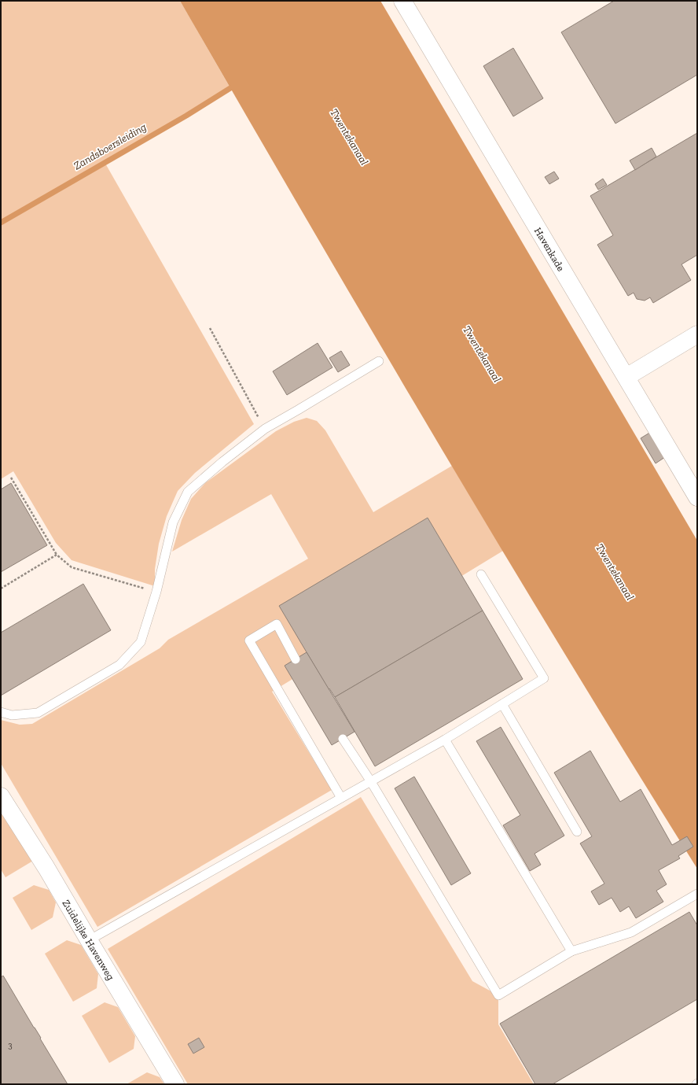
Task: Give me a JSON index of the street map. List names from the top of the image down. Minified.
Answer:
{"streets":{"street":["Havenkade","Zuidelijke Havenweg"]},"water":["Twentekanaal","Zandsboersleiding"],"house_numbers":["3"]}
